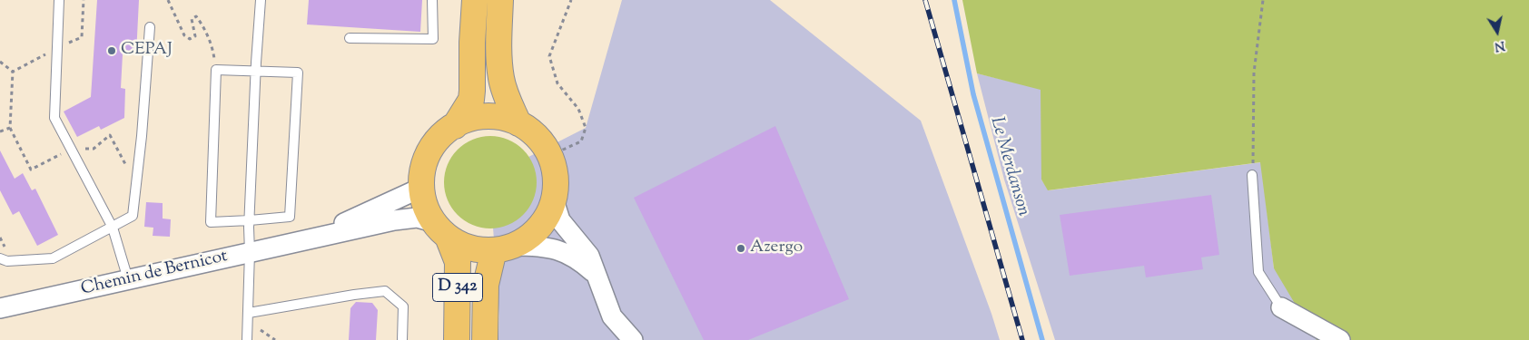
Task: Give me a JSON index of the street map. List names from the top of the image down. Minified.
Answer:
{"streets":{"main road":["D 342"],"street":["Chemin de Bernicot"]},"crossings":[["Chemin de Bernicot","D 342"]],"water":["Le Merdanson"],"places":["CEPAJ","Azergo"],"north":"bottom"}
